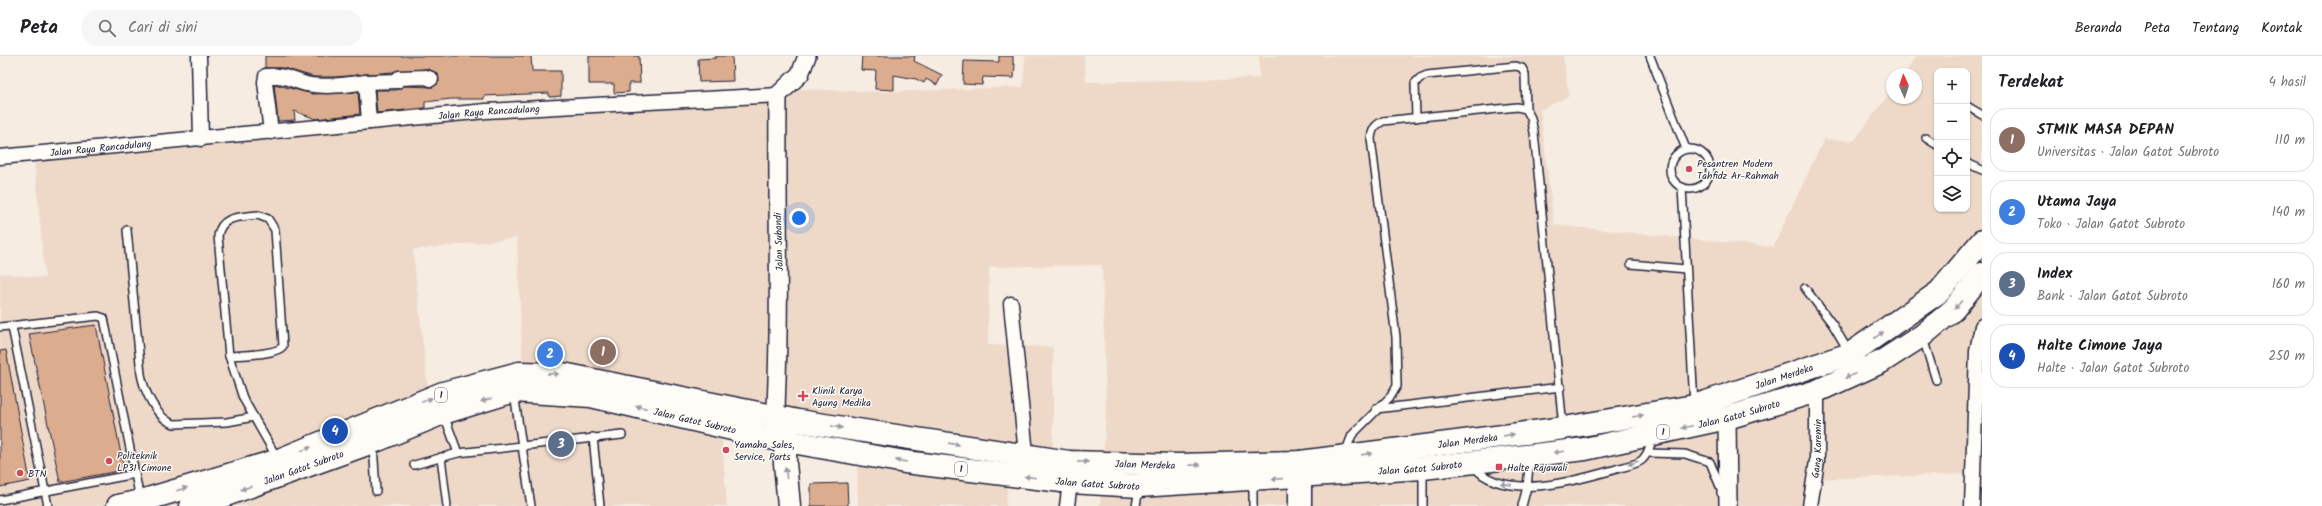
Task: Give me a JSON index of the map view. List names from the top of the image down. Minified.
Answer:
{"streets":{"main road":["Jalan Merdeka","1","Jalan Gatot Subroto"],"street":["Jalan Raya Rancadulang","Jalan Subandi","Gang Karemin"]},"crossings":[["Jalan Raya Rancadulang","Jalan Subandi"],["Jalan Subandi","Jalan Gatot Subroto"],["Jalan Merdeka","Jalan Gatot Subroto"],["Jalan Gatot Subroto","Gang Karemin"]],"one_way":["Jalan Merdeka"],"places":{"other":["Pesantren Modern Tahfidz Ar-Rahmah","Yamaha Sales, Service, Parts","Politeknik LP3I Cimone","BTN"],"health":["Klinik Karya Agung Medika"],"transit":["Halte Rajawali"]},"north":"top","page":{"header":"Peta","search":"Cari di sini","nav":["Beranda","Peta","Tentang","Kontak"],"heading":["Terdekat","4 hasil"],"map_buttons":["+","−"],"list":[{"mark":"1","name":"STMIK MASA DEPAN","note":"Universitas · Jalan Gatot Subroto","value":"110 m"},{"mark":"2","name":"Utama Jaya","note":"Toko · Jalan Gatot Subroto","value":"140 m"},{"mark":"3","name":"Index","note":"Bank · Jalan Gatot Subroto","value":"160 m"},{"mark":"4","name":"Halte Cimone Jaya","note":"Halte · Jalan Gatot Subroto","value":"250 m"}],"pins":["1","2","4","3"]}}
